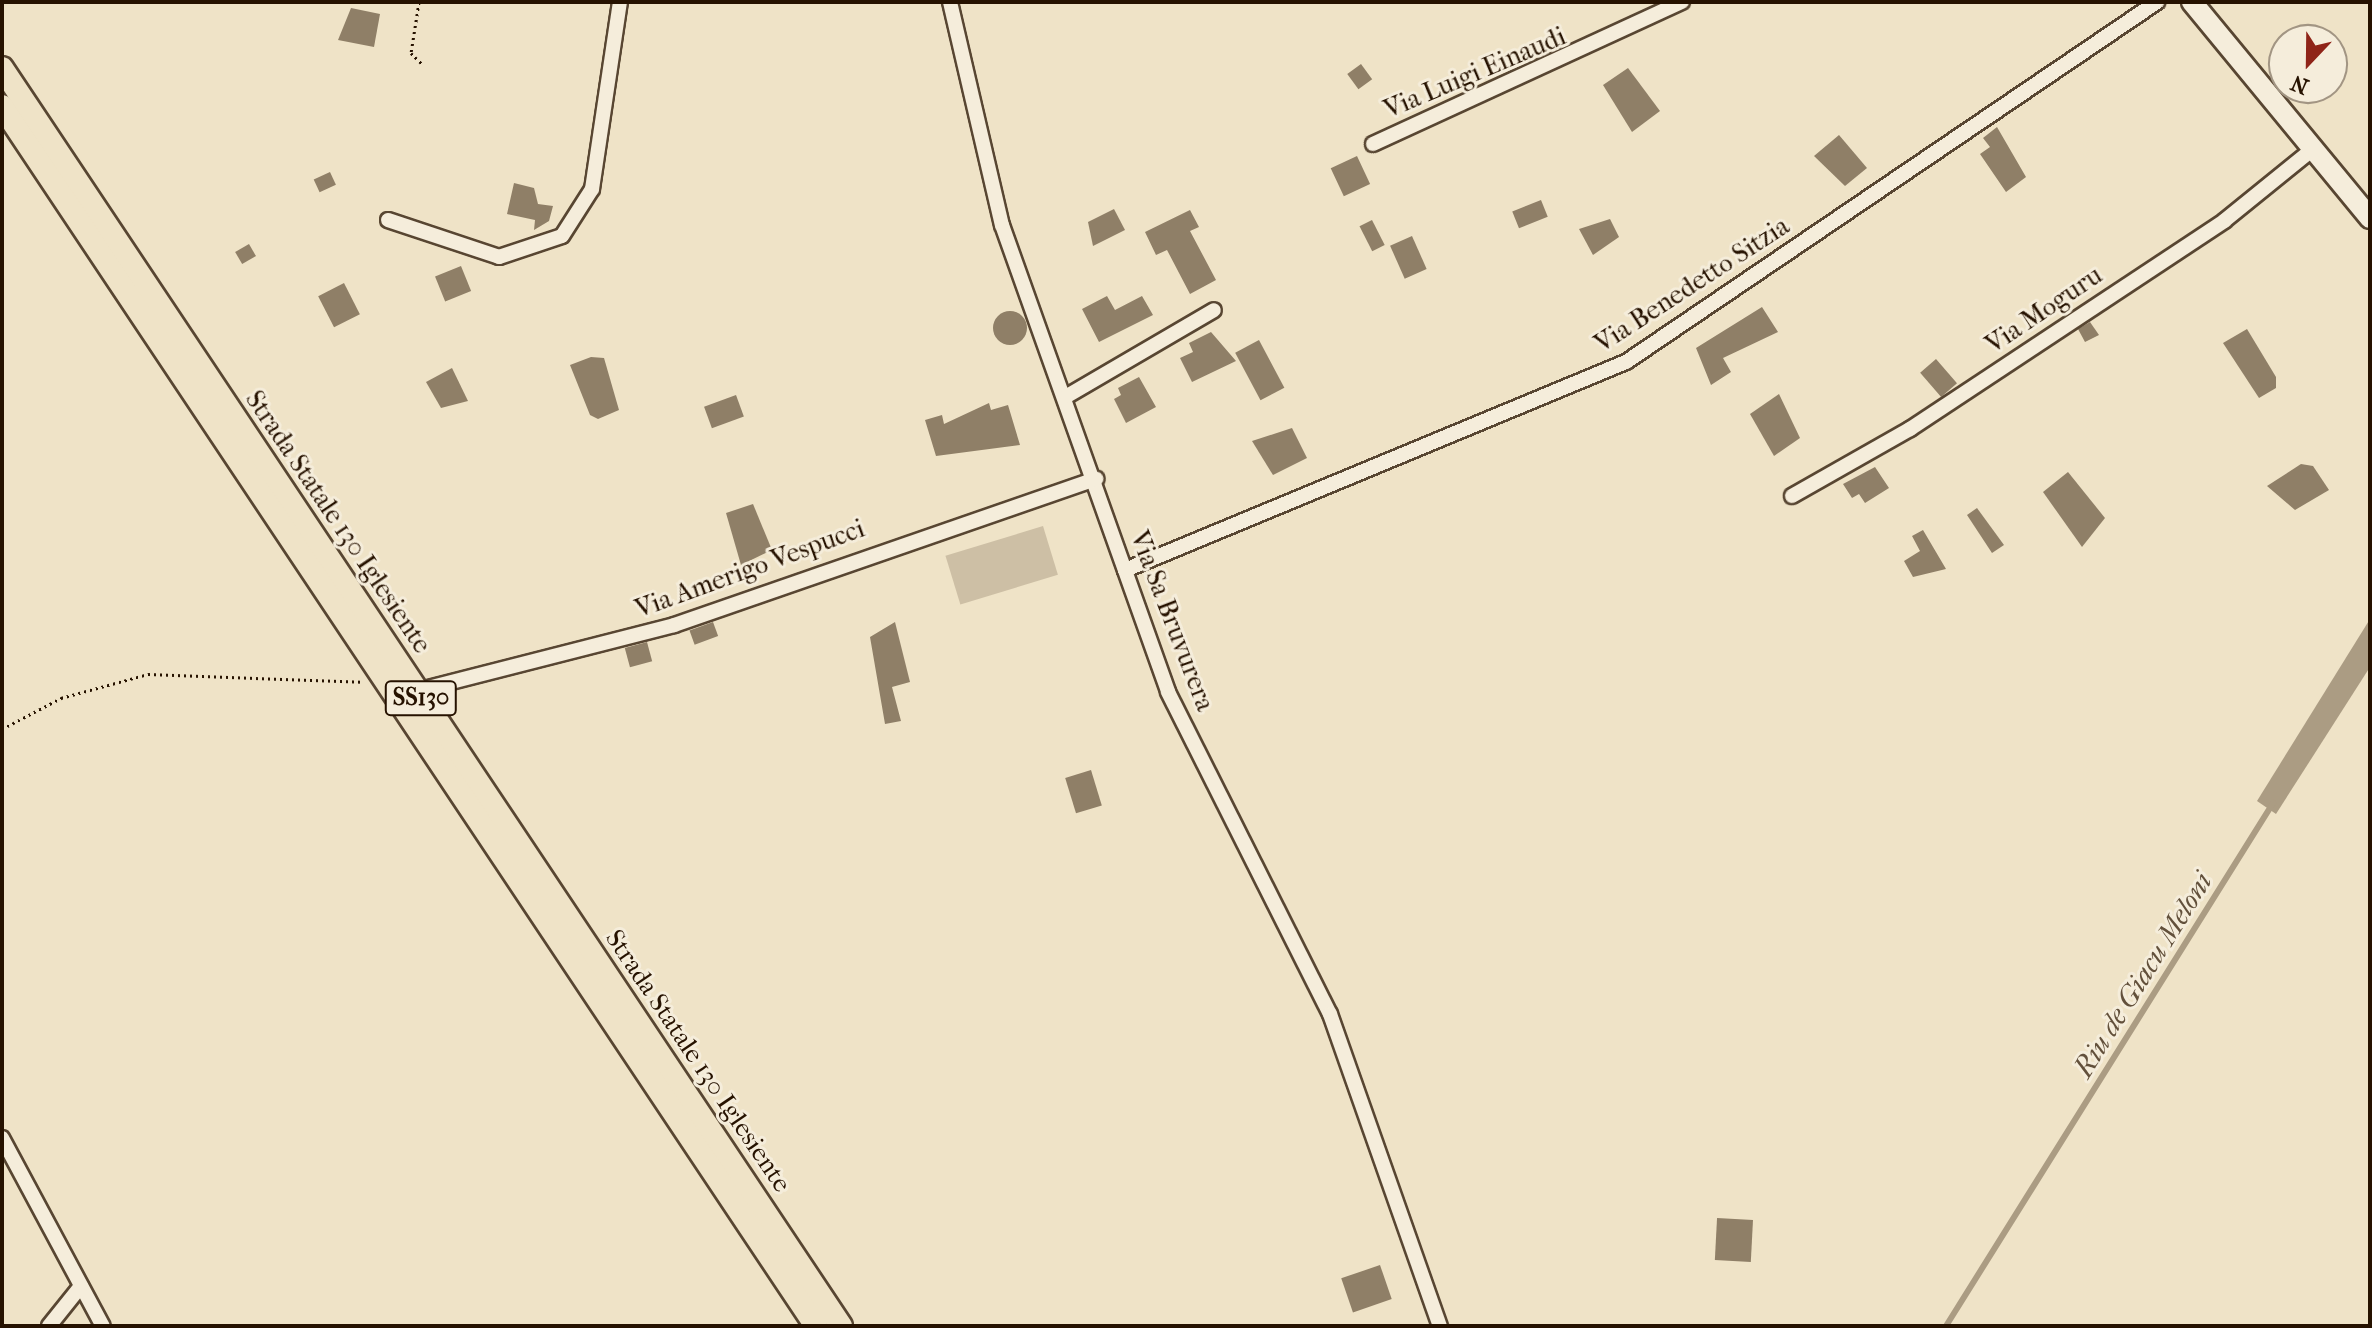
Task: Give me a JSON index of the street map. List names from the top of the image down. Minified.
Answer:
{"streets":{"main road":["Strada Statale 130 Iglesiente","SS130"],"street":["Via Luigi Einaudi","Via Benedetto Sitzia","Via Moguru","Via Amerigo Vespucci","Via Sa Bruvurera"]},"crossings":[["Via Benedetto Sitzia","Via Sa Bruvurera"],["Strada Statale 130 Iglesiente","Via Amerigo Vespucci"],["Via Amerigo Vespucci","Via Sa Bruvurera"]],"water":["Riu de Giacu Meloni"],"north":"bottom"}
